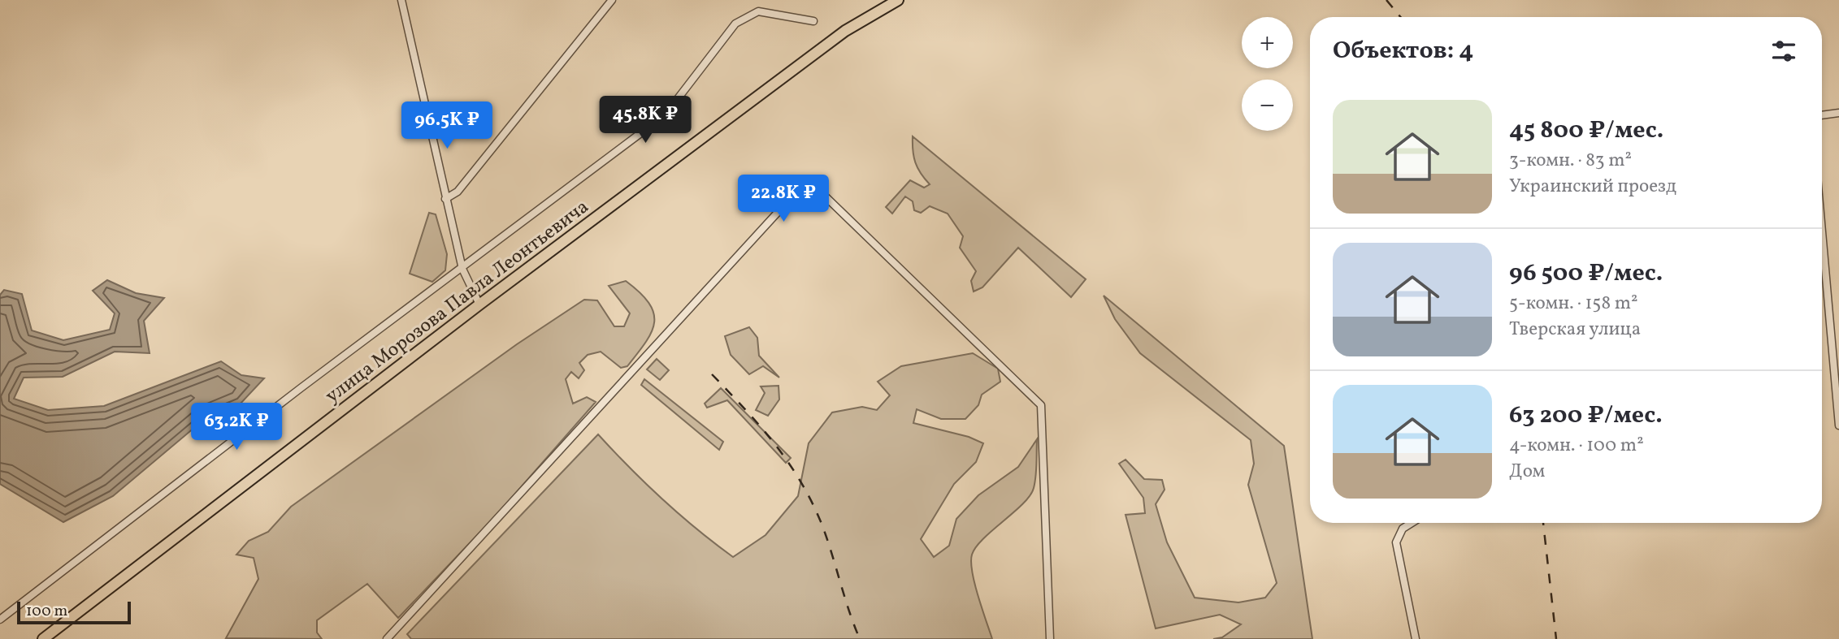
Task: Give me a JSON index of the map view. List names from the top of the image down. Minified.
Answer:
{"streets":{"main road":["улица Морозова Павла Леонтьевича"]},"scale_bar":"100 m","page":{"map_buttons":["+","−"],"heading":"Объектов: 4","list":[{"name":"45 800 ₽/мес.","note":"3-комн. · 83 m² · Украинский проезд"},{"name":"96 500 ₽/мес.","note":"5-комн. · 158 m² · Тверская улица"},{"name":"63 200 ₽/мес.","note":"4-комн. · 100 m² · Дом"}],"price":["45.8K ₽","96.5K ₽","22.8K ₽","63.2K ₽"],"scale":"100 m"}}
